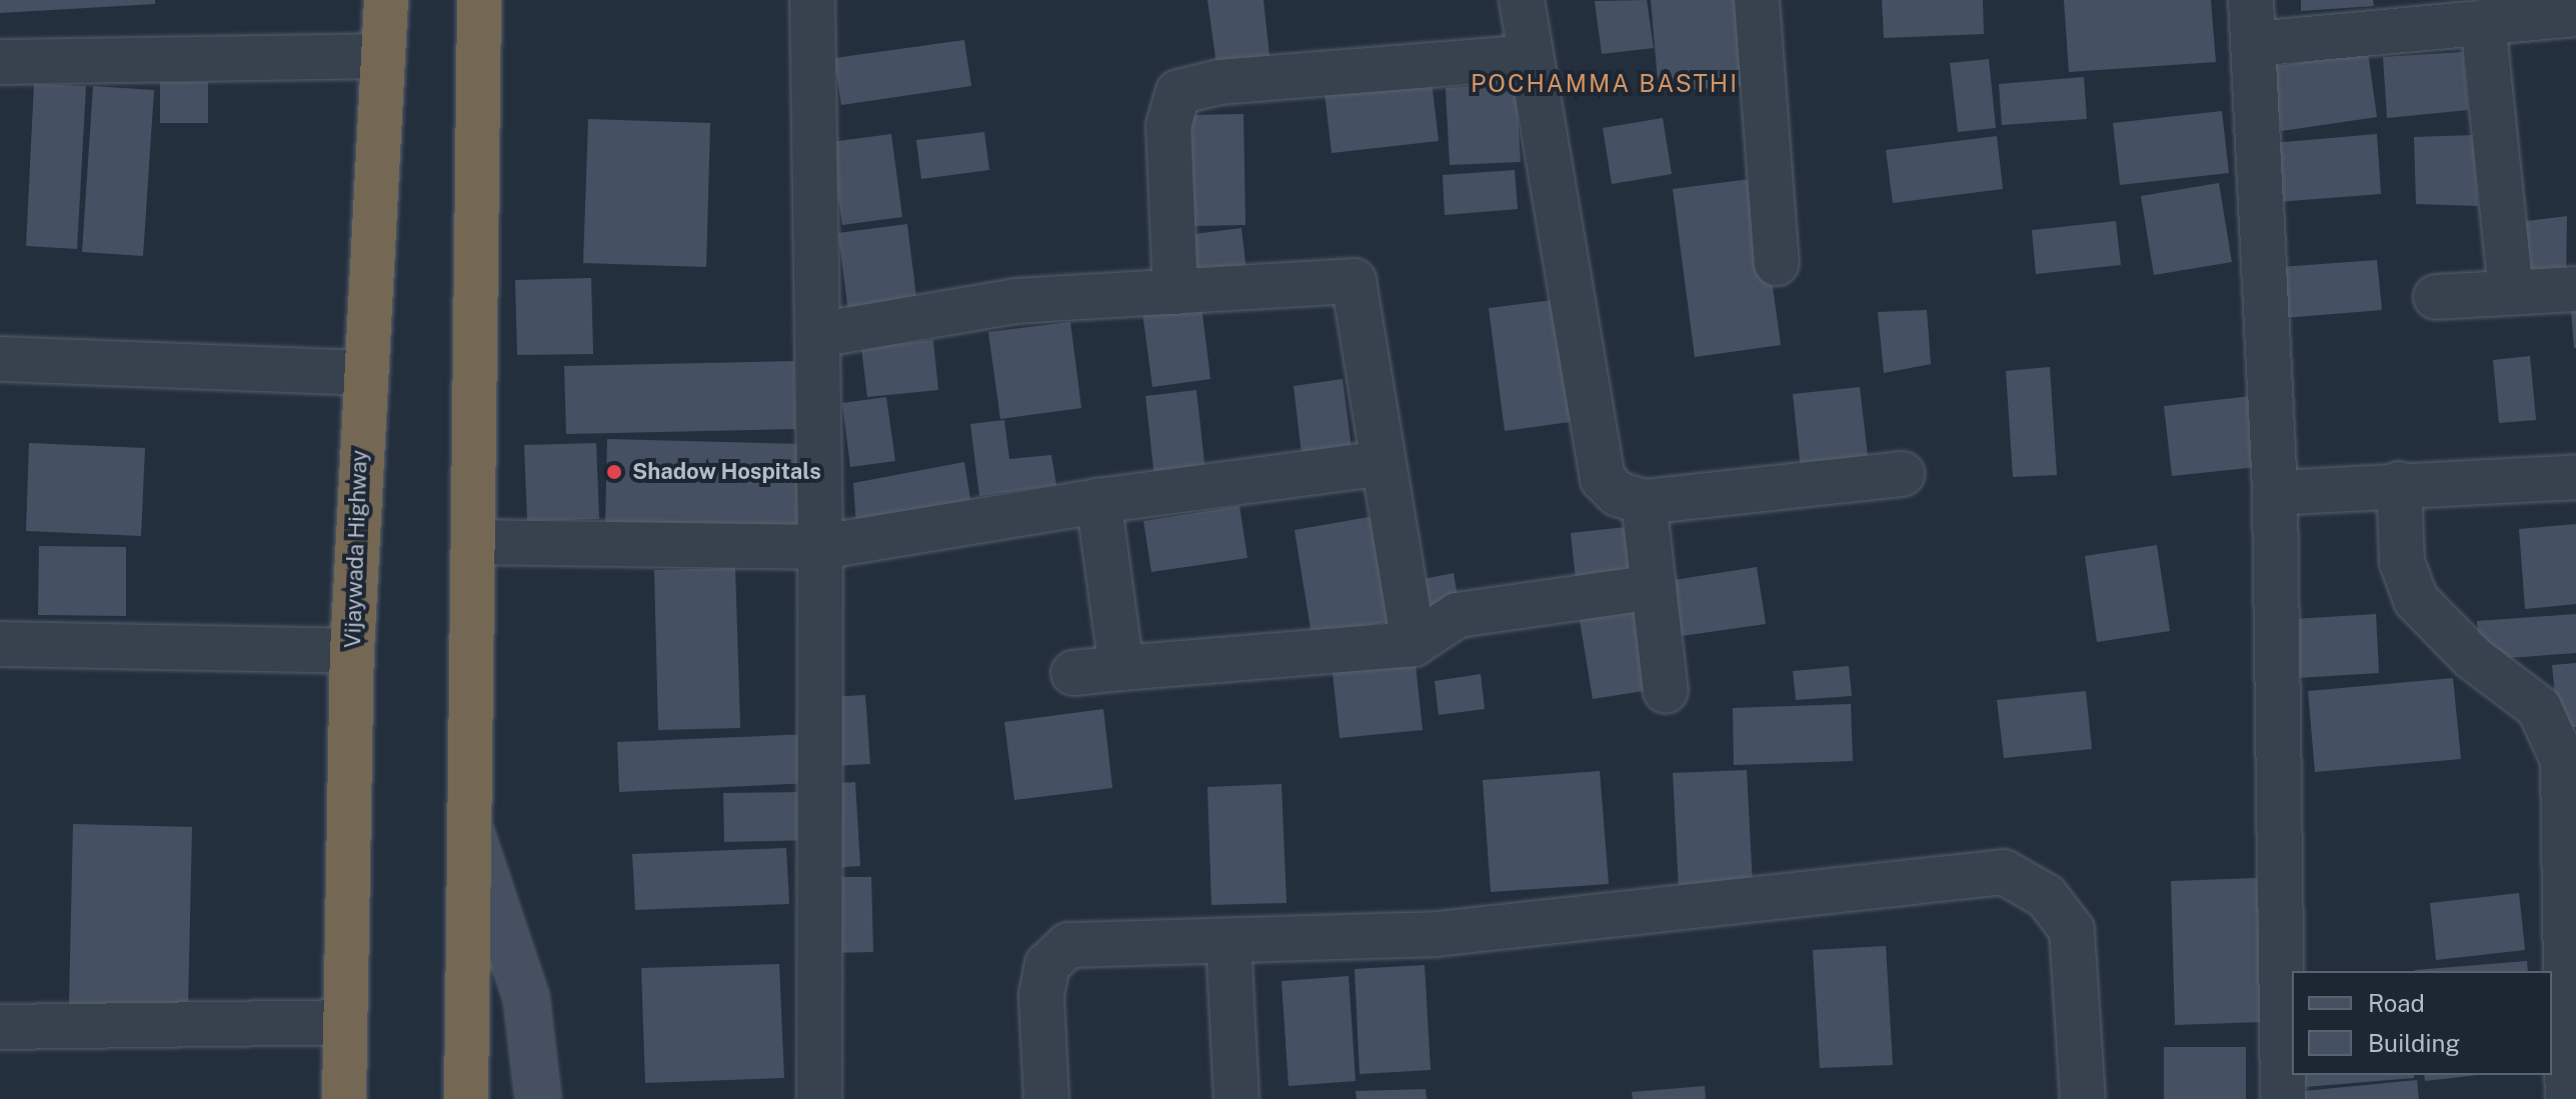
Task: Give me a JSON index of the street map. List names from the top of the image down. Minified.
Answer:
{"streets":{"highway":["Vijaywada Highway"]},"districts":["POCHAMMA BASTHI"],"places":["Shadow Hospitals"],"legend":["Road","Building"]}
